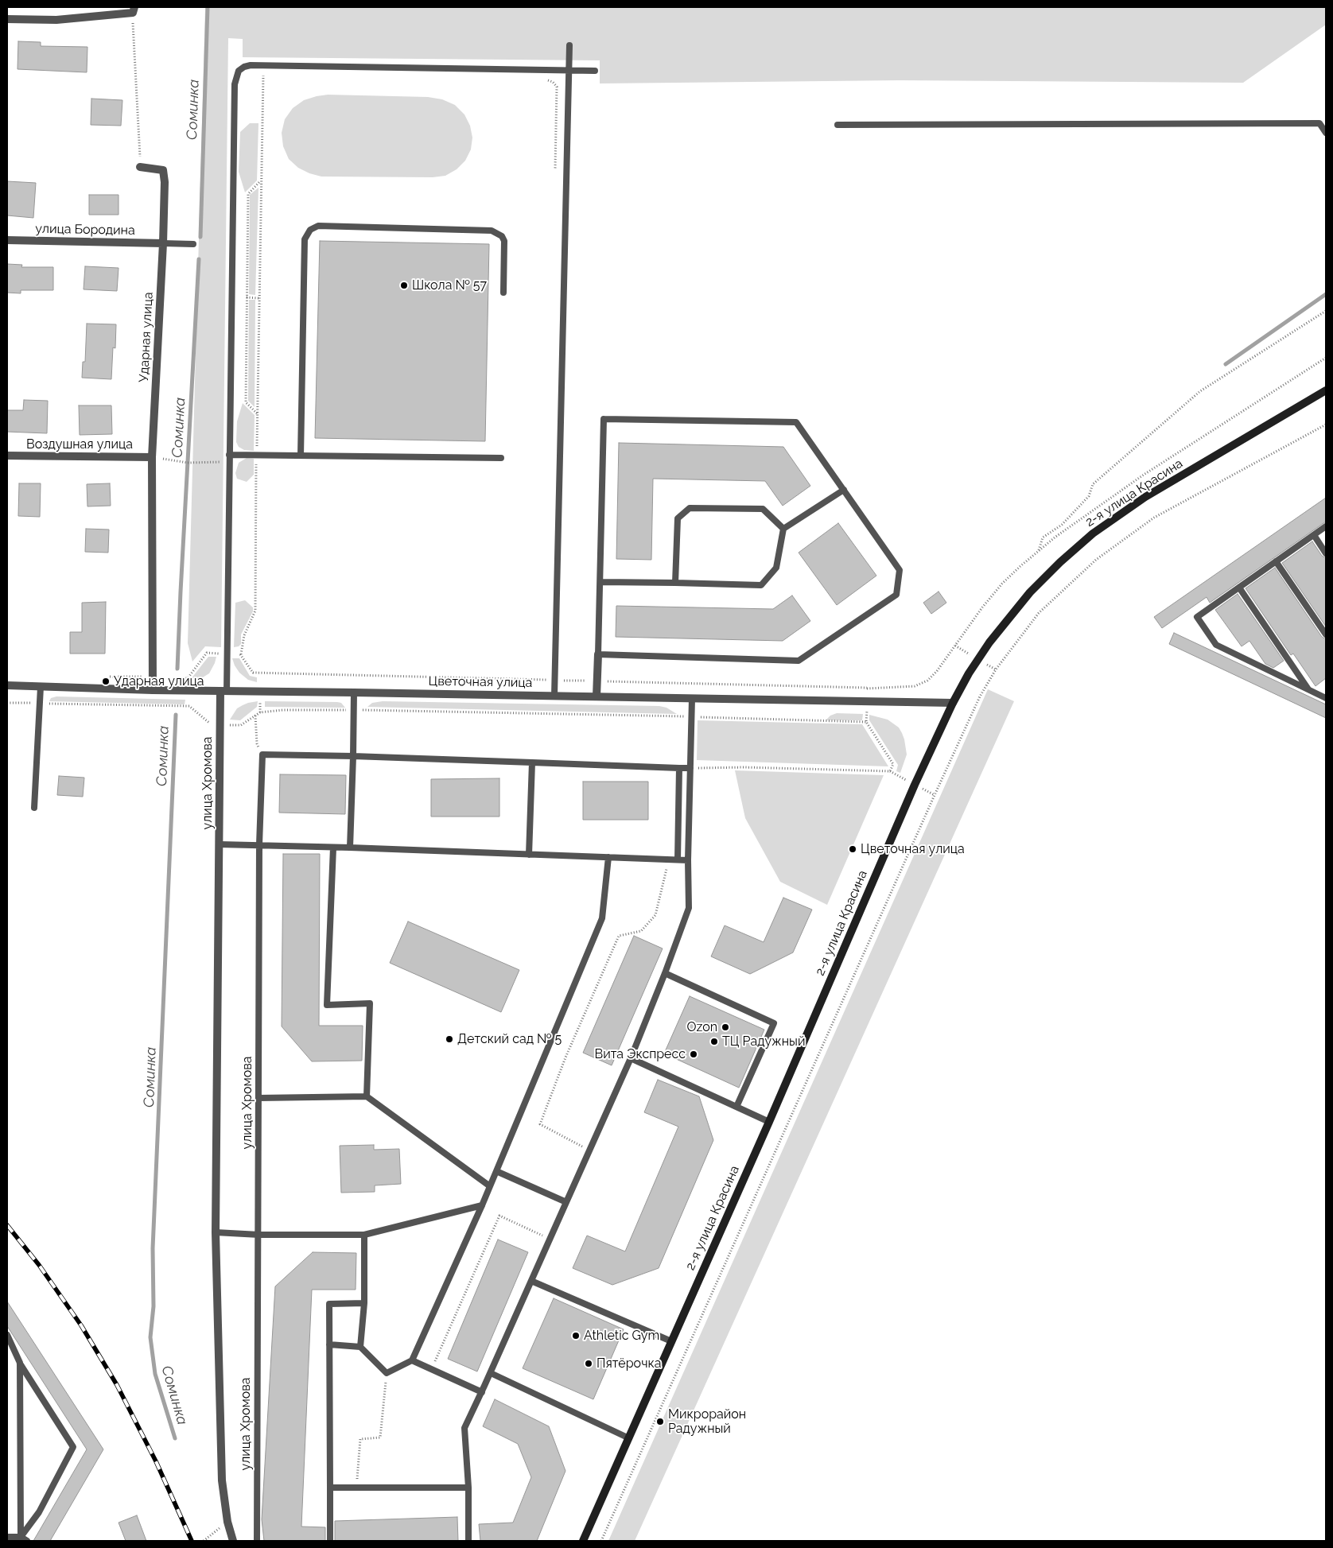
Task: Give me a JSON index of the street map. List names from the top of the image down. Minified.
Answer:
{"streets":{"main road":["2-я улица Красина"],"street":["улица Бородина","Ударная улица","Воздушная улица","Цветочная улица","улица Хромова"]},"crossings":[["улица Бородина","Ударная улица"],["Ударная улица","Воздушная улица"],["Ударная улица","Цветочная улица"],["2-я улица Красина","Цветочная улица"],["Цветочная улица","улица Хромова"]],"water":["Соминка"],"places":["Школа № 57","Ударная улица","Цветочная улица","Ozon","Детский сад № 5","ТЦ Радужный","Вита Экспресс","Athletic Gym","Пятёрочка","Микрорайон Радужный"]}
